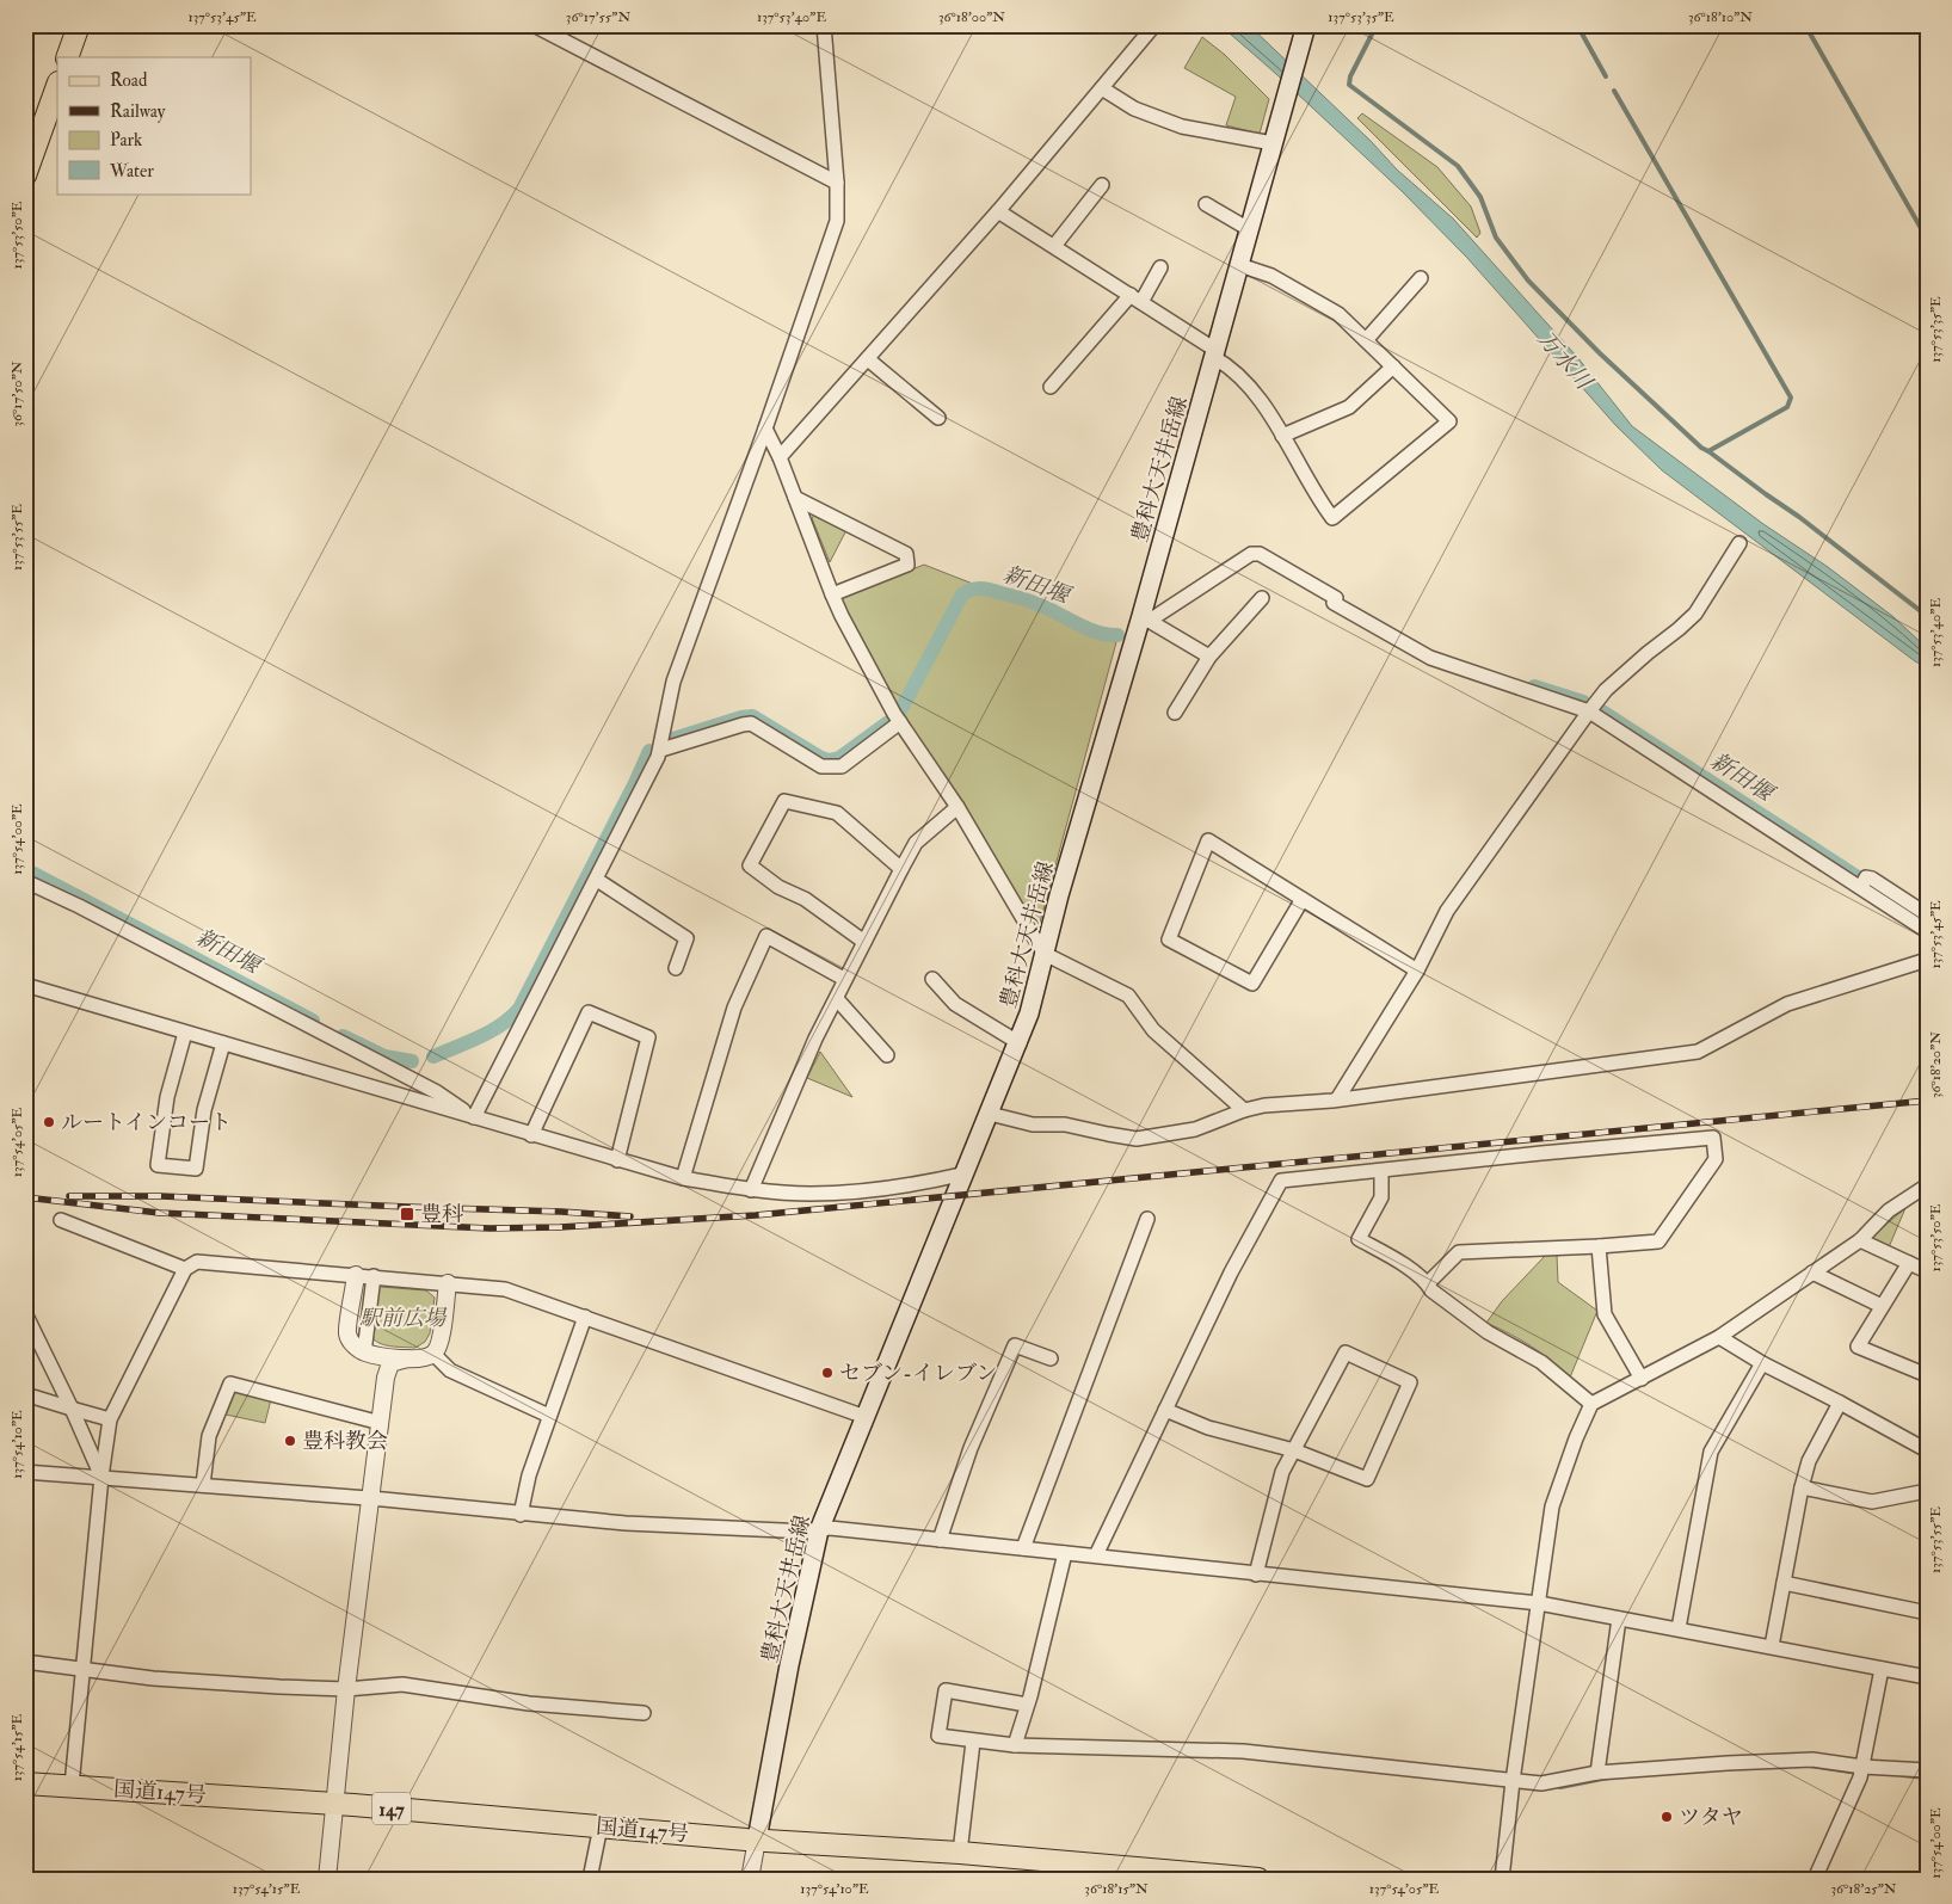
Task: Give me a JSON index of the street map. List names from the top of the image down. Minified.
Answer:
{"streets":{"main road":["豊科大天井岳線","国道147号","147"]},"crossings":[["豊科大天井岳線","国道147号"]],"water":["万水川","新田堰"],"parks":["駅前広場"],"places":{"other":["ルートインコート","セブン-イレブン","豊科教会","ツタヤ"],"transit":["豊科"]},"legend":["Road","Railway","Park","Water"],"coordinates":["137°53'45\"E","36°17'55\"N","137°53'40\"E","36°18'00\"N","137°53'35\"E","36°18'10\"N","137°53'50\"E","36°17'50\"N","137°53'55\"E","137°54'00\"E","36°18'20\"N","137°54'05\"E","137°54'10\"E","137°54'15\"E","36°18'15\"N","36°18'25\"N"]}
